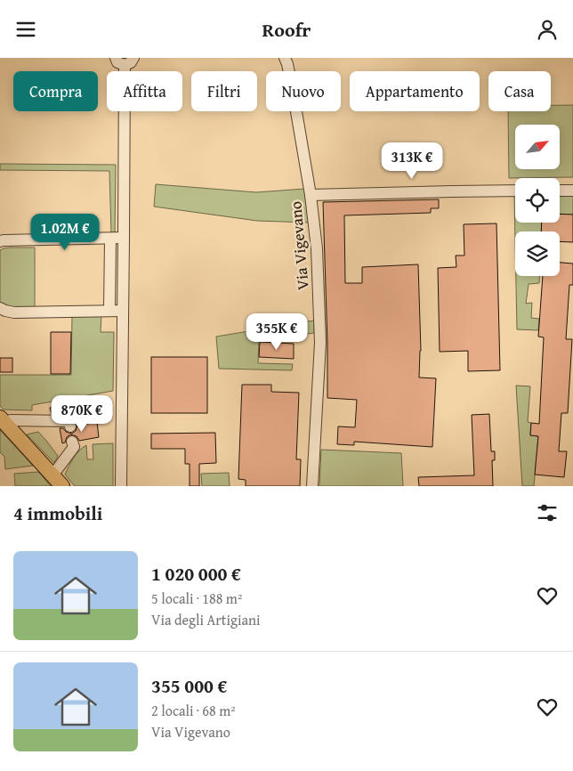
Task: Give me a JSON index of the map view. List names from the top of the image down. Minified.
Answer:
{"streets":{"street":["Via Vigevano"]},"north":"top right","page":{"header":"Roofr","chip":["Compra","Affitta","Filtri","Nuovo","Appartamento","Casa"],"price":["313K €","1.02M €","355K €","870K €"],"heading":"4 immobili","list":[{"name":"1 020 000 €","note":"5 locali · 188 m² · Via degli Artigiani"},{"name":"355 000 €","note":"2 locali · 68 m² · Via Vigevano"}]}}
